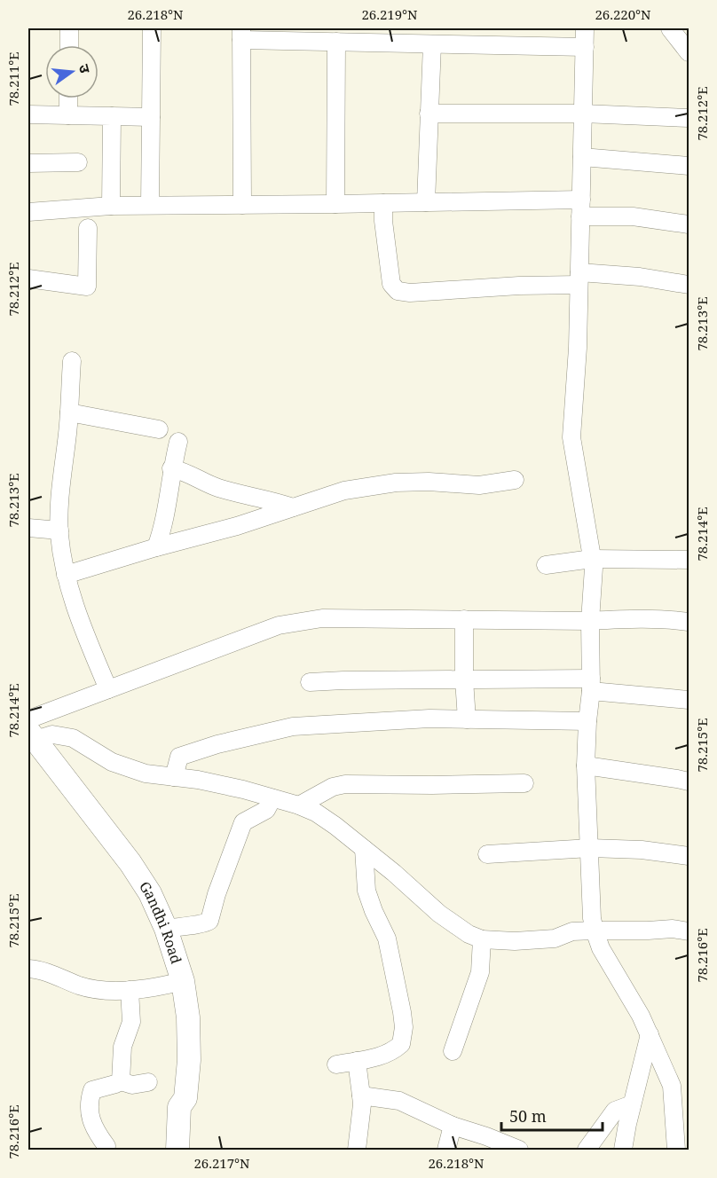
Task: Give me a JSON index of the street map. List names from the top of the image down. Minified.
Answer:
{"streets":{"main road":["Gandhi Road"]},"scale_bar":"50 m","north":"right","coordinates":["26.218°N","26.219°N","26.220°N","78.211°E","78.212°E","78.213°E","78.214°E","78.215°E","78.216°E","26.217°N"]}
